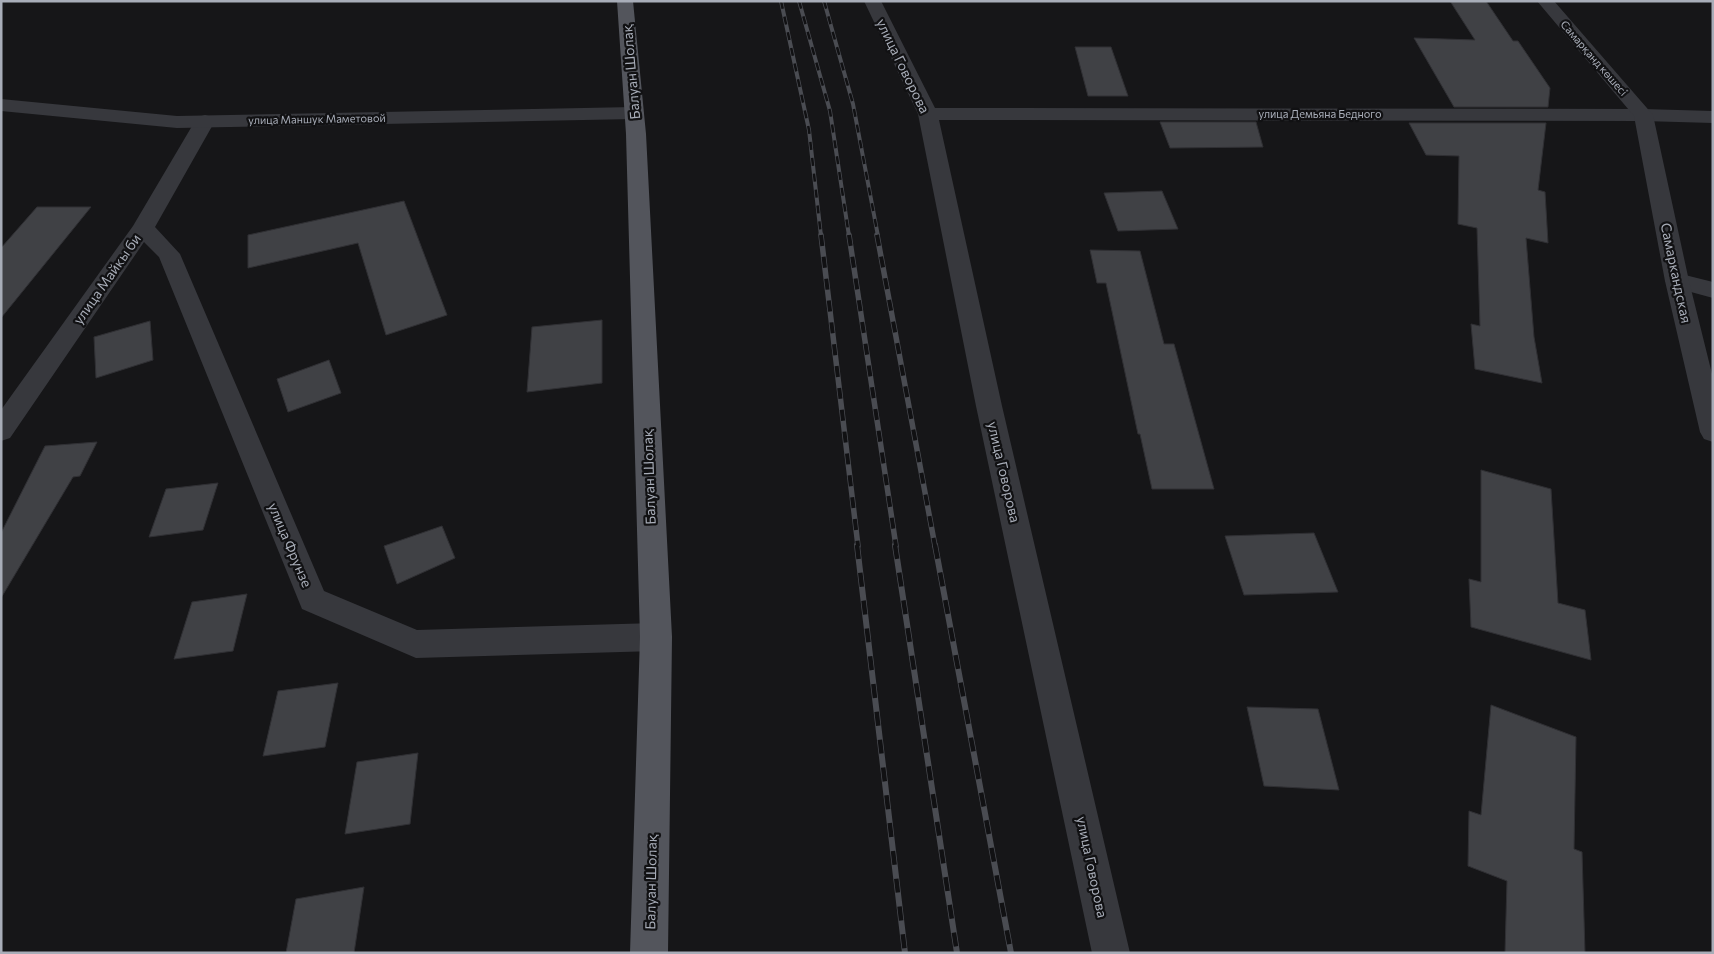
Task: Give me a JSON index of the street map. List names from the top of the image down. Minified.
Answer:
{"streets":{"main road":["Балуан Шолақ"],"street":["Самарқанд көшесі","улица Говорова","улица Демьяна Бедного","улица Маншук Маметовой","Самаркандская","улица Майкы би","улица Фрунзе"]},"crossings":[["Самарқанд көшесі","улица Демьяна Бедного"],["Самарқанд көшесі","Самаркандская"],["улица Говорова","улица Демьяна Бедного"],["Балуан Шолақ","улица Маншук Маметовой"],["Балуан Шолақ","улица Фрунзе"],["улица Демьяна Бедного","Самаркандская"],["улица Маншук Маметовой","улица Майкы би"],["улица Майкы би","улица Фрунзе"]]}
